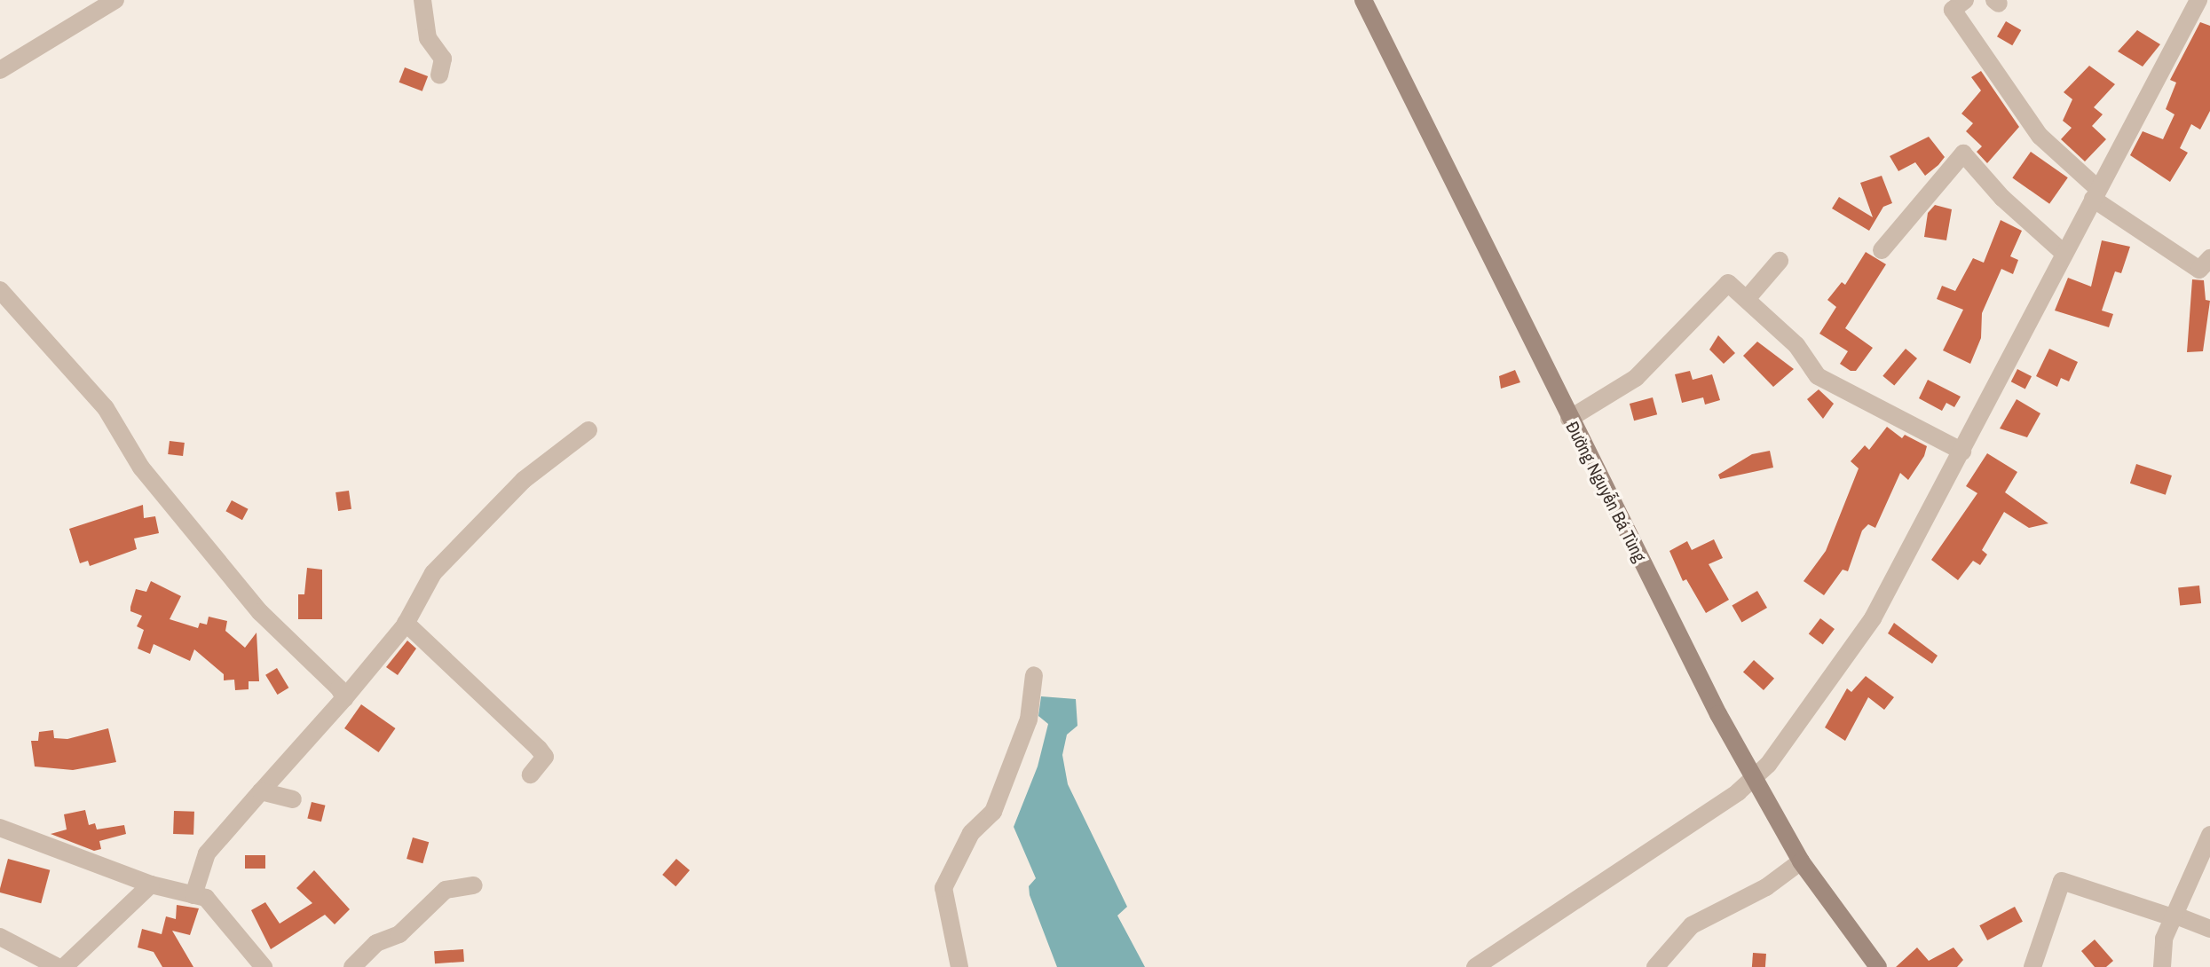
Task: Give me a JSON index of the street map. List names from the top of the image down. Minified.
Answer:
{"streets":{"main road":["Đường Nguyễn Bá Tùng"]}}
